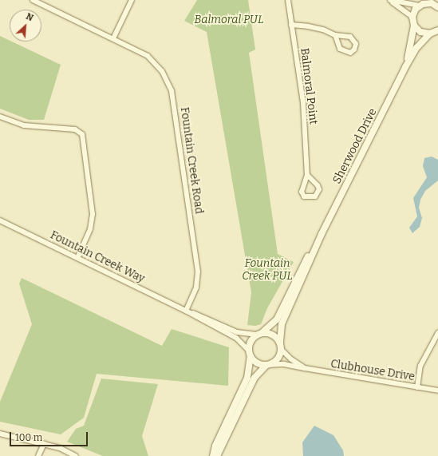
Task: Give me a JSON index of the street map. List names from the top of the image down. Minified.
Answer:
{"streets":{"street":["Balmoral Point","Sherwood Drive","Fountain Creek Road","Fountain Creek Way","Clubhouse Drive"]},"crossings":[["Sherwood Drive","Fountain Creek Way"],["Sherwood Drive","Clubhouse Drive"],["Fountain Creek Road","Fountain Creek Way"],["Fountain Creek Way","Clubhouse Drive"]],"parks":["Balmoral PUL","Fountain Creek PUL"],"scale_bar":"100 m","north":"top right"}
